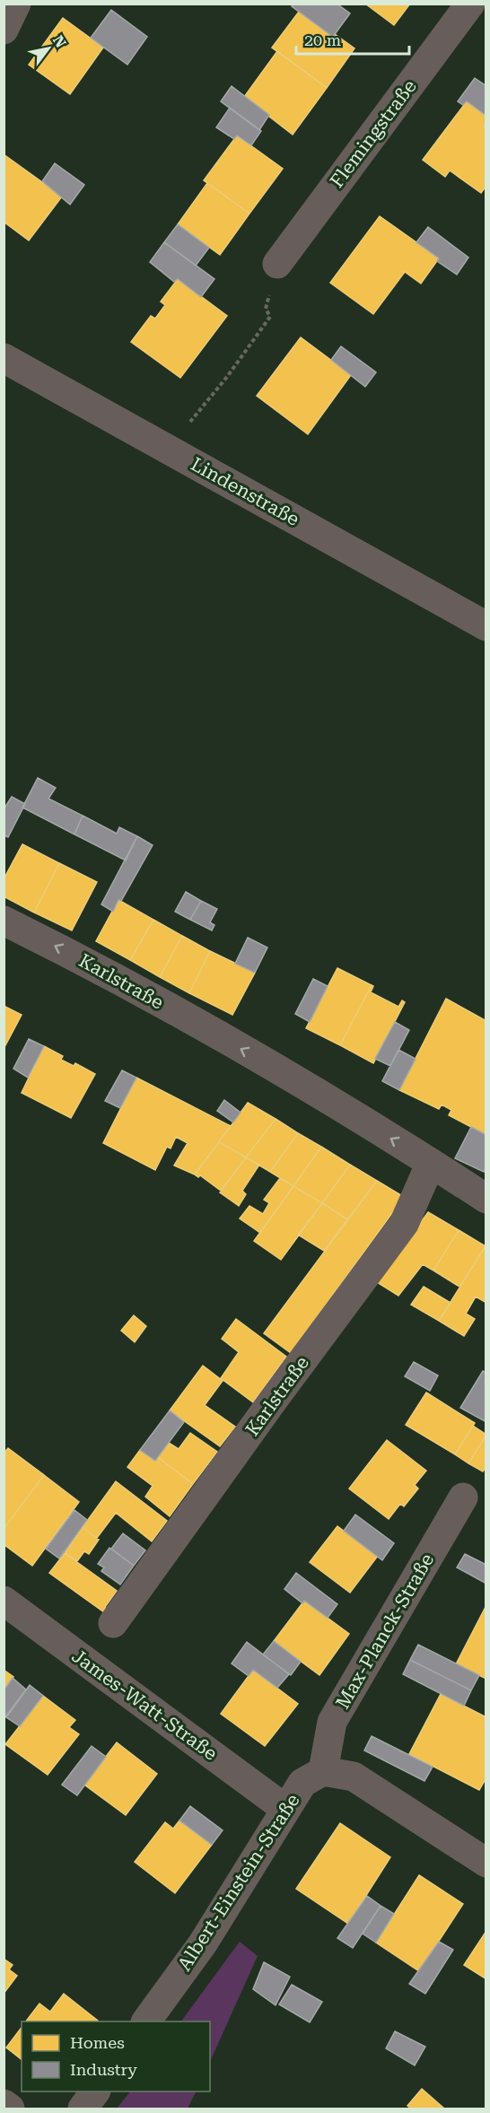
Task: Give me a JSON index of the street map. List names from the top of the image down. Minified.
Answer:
{"streets":{"street":["Flemingstraße","Lindenstraße","Karlstraße","Max-Planck-Straße","James-Watt-Straße","Albert-Einstein-Straße"]},"crossings":[["Max-Planck-Straße","Albert-Einstein-Straße"],["James-Watt-Straße","Albert-Einstein-Straße"]],"one_way":["Karlstraße"],"legend":["Homes","Industry"],"scale_bar":"20 m","north":"top right"}
